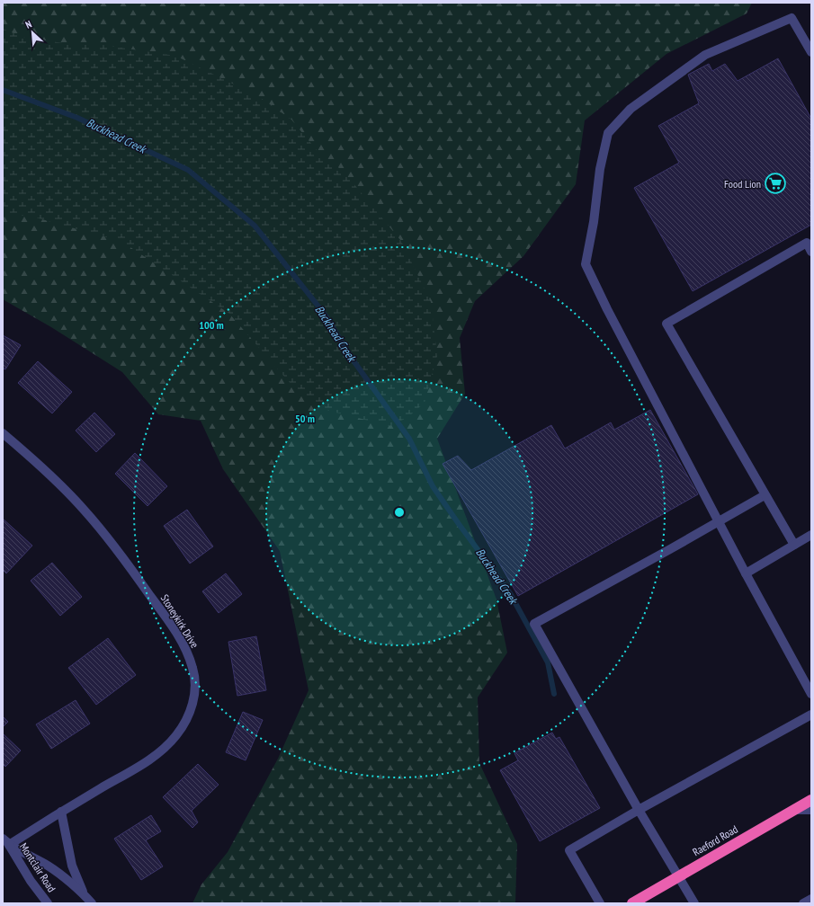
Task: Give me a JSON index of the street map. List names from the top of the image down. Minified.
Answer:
{"streets":{"highway":["Raeford Road"],"street":["Stoneykirk Drive","Montclair Road"]},"crossings":[["Stoneykirk Drive","Montclair Road"]],"water":["Buckhead Creek"],"places":{"supermarket":["Food Lion"]},"north":"top left","rings":["100 m","50 m"]}
